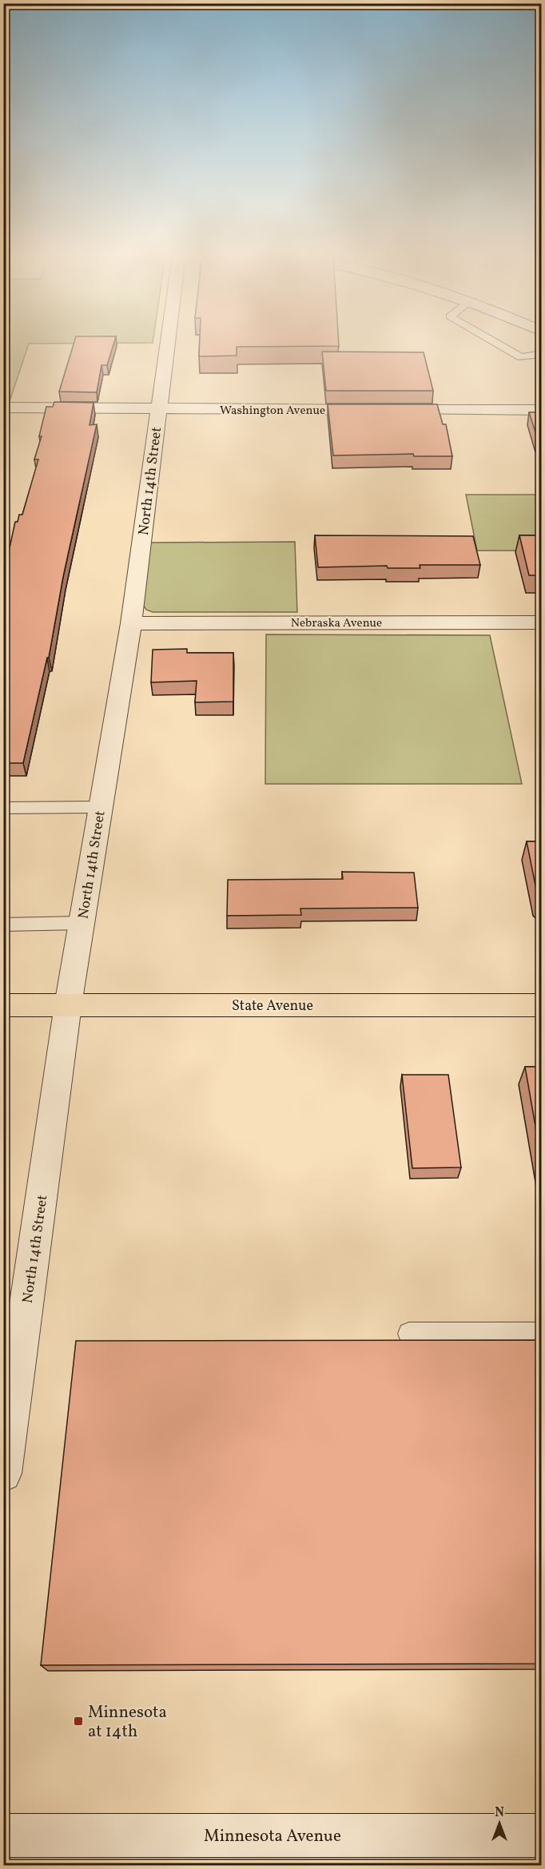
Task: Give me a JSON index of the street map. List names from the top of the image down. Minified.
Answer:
{"streets":{"main road":["State Avenue"],"street":["Washington Avenue","North 14th Street","Nebraska Avenue","Minnesota Avenue"]},"crossings":[["Washington Avenue","North 14th Street"],["North 14th Street","Nebraska Avenue"],["North 14th Street","State Avenue"]],"places":{"transit":["Minnesota at 14th"]},"north":"top"}
